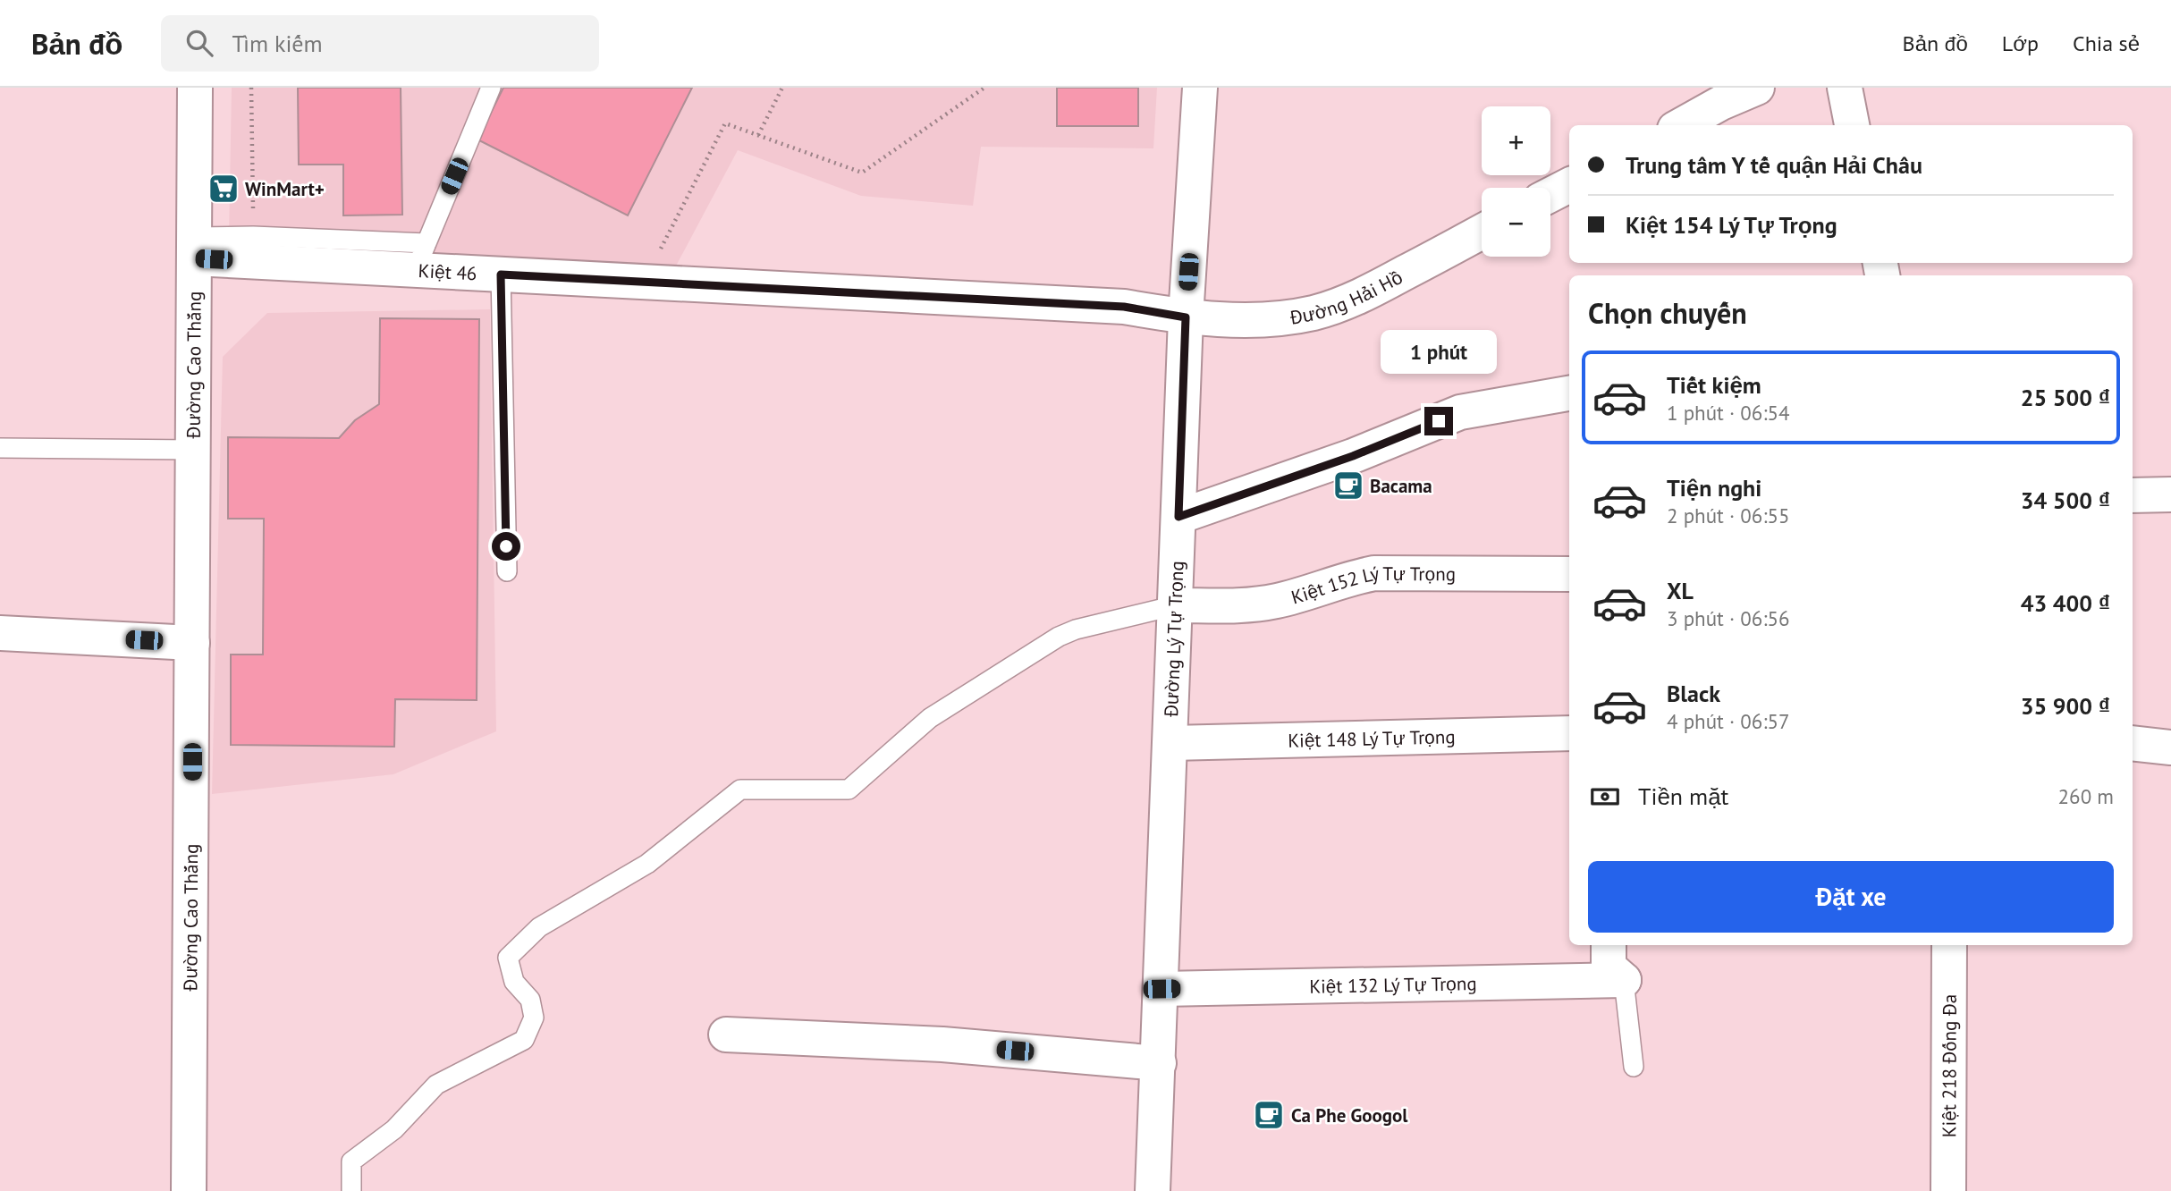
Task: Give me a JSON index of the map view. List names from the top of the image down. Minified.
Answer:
{"streets":{"street":["Kiệt 46","Đường Hải Hồ","Đường Cao Thắng","Kiệt 152 Lý Tự Trọng","Đường Lý Tự Trọng","Kiệt 148 Lý Tự Trọng","Kiệt 132 Lý Tự Trọng","Kiệt 218 Đống Đa"]},"crossings":[["Kiệt 46","Đường Hải Hồ"],["Kiệt 46","Đường Cao Thắng"],["Kiệt 46","Đường Lý Tự Trọng"],["Đường Hải Hồ","Đường Lý Tự Trọng"],["Kiệt 152 Lý Tự Trọng","Đường Lý Tự Trọng"],["Đường Lý Tự Trọng","Kiệt 148 Lý Tự Trọng"],["Đường Lý Tự Trọng","Kiệt 132 Lý Tự Trọng"]],"places":{"supermarket":["WinMart+"],"cafe":["Bacama","Ca Phe Googol"]},"page":{"header":"Bản đồ","search":"Tìm kiếm","nav":["Bản đồ","Lớp","Chia sẻ"],"map_buttons":["+","−"],"banner":["Trung tâm Y tế quận Hải Châu","Kiệt 154 Lý Tự Trọng"],"heading":"Chọn chuyến","bubble":"1 phút","list":[{"name":"Tiết kiệm","note":"1 phút · 06:54","value":"25 500 ₫"},{"name":"Tiện nghi","note":"2 phút · 06:55","value":"34 500 ₫"},{"name":"XL","note":"3 phút · 06:56","value":"43 400 ₫"},{"name":"Black","note":"4 phút · 06:57","value":"35 900 ₫"}],"pay":["Tiền mặt","260 m"],"buttons":"Đặt xe"}}
